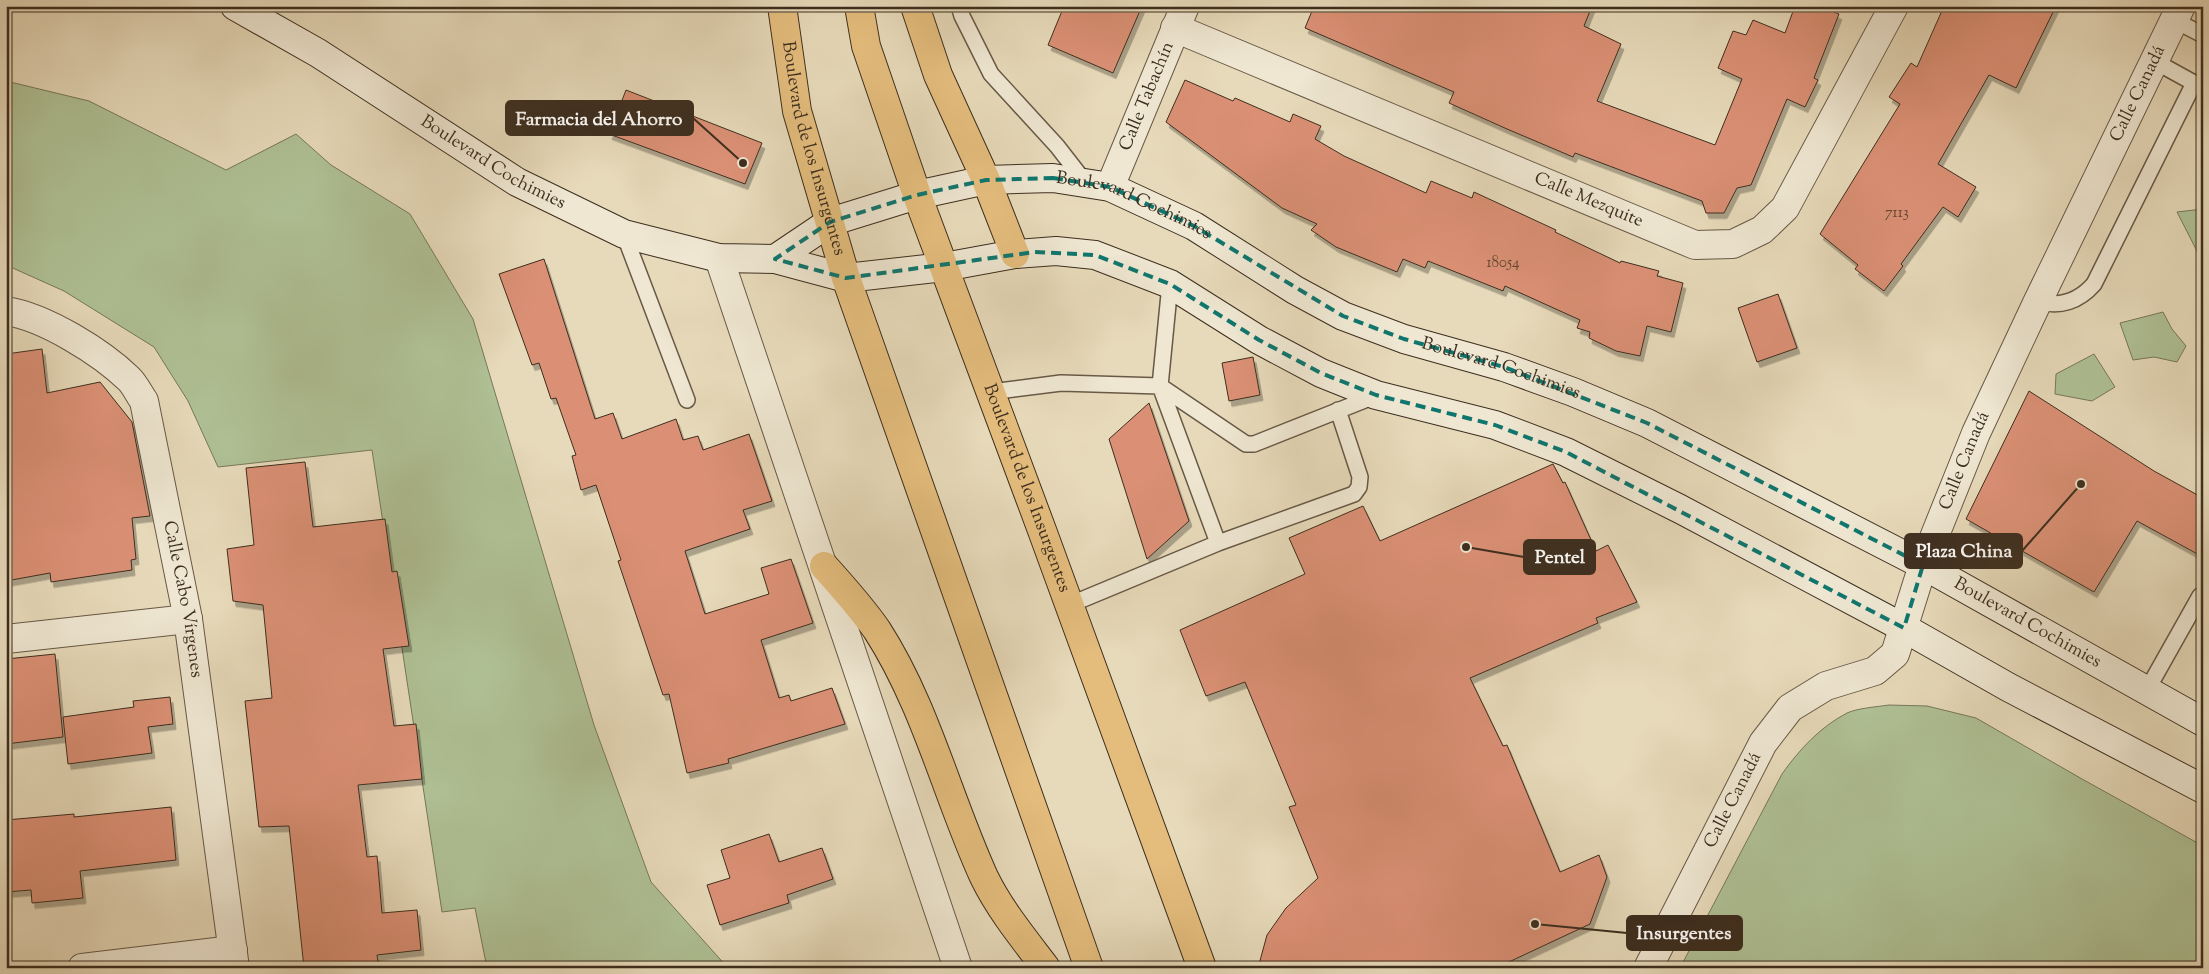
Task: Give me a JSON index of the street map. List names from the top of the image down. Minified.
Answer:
{"streets":{"main road":["Boulevard de los Insurgentes"],"street":["Calle Canadá","Calle Tabachín","Boulevard Cochimies","Calle Mezquite","Calle Cabo Vírgenes"]},"crossings":[["Calle Canadá","Boulevard Cochimies"],["Calle Tabachín","Boulevard Cochimies"],["Calle Tabachín","Calle Mezquite"],["Boulevard de los Insurgentes","Boulevard Cochimies"]],"places":["Farmacia del Ahorro","Plaza China","Pentel","Insurgentes"],"house_numbers":["7113","18054"]}
